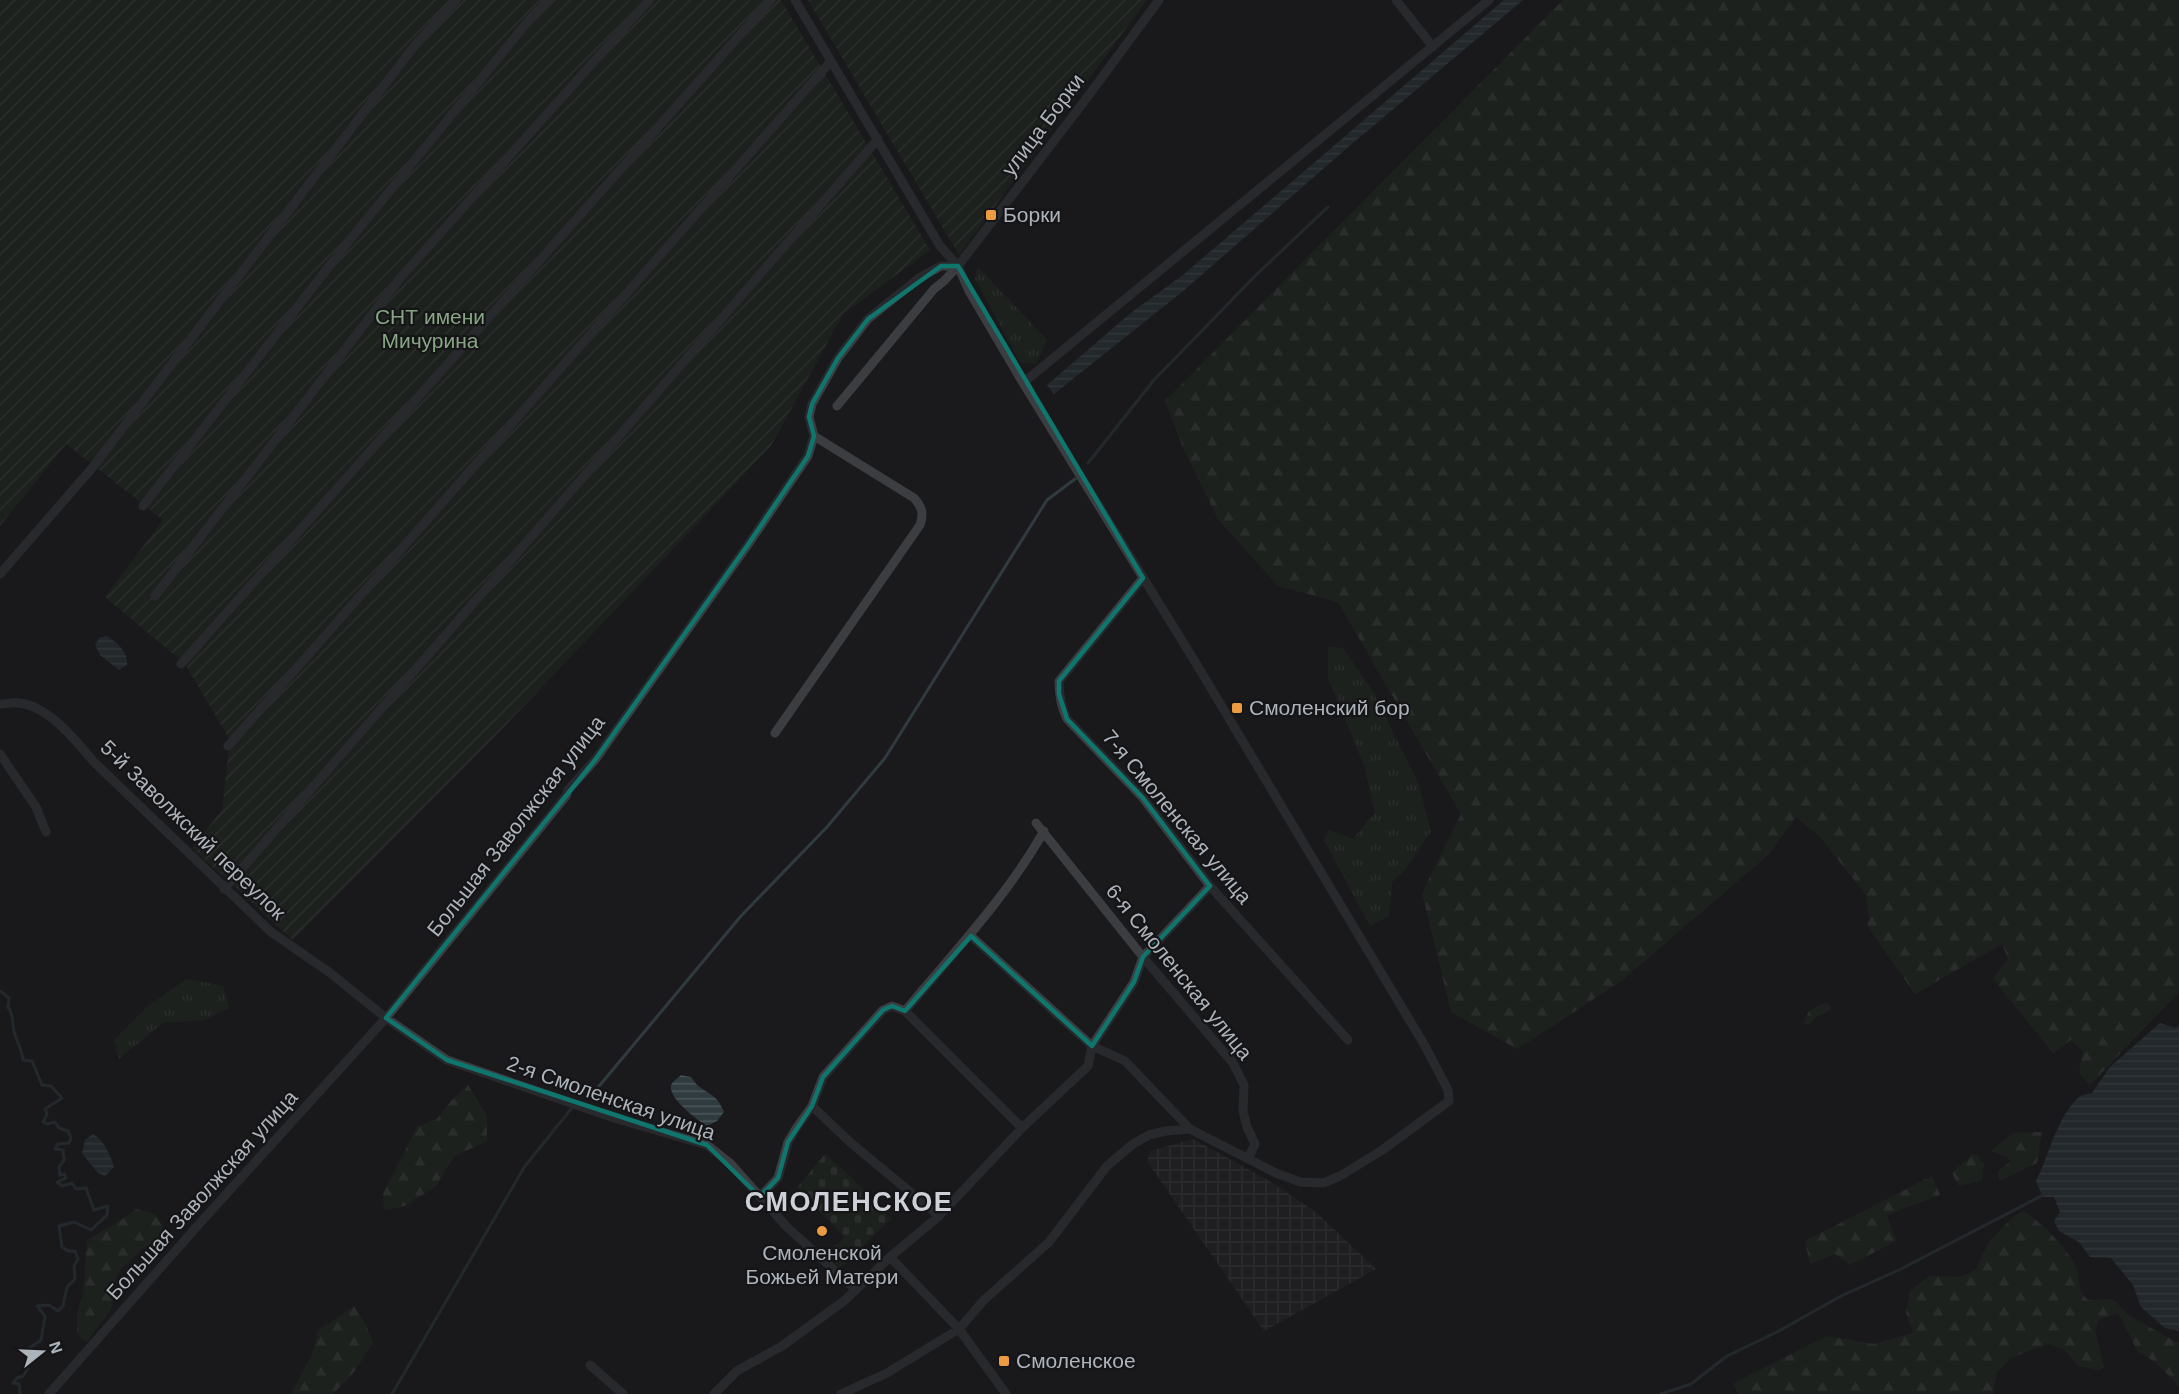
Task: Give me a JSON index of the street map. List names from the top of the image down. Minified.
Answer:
{"streets":{"street":["улица Борки","7-я Смоленская улица","Большая Заволжская улица","5-й Заволжский переулок","6-я Смоленская улица","2-я Смоленская улица"]},"crossings":[["улица Борки","Большая Заволжская улица"],["Большая Заволжская улица","5-й Заволжский переулок"],["Большая Заволжская улица","2-я Смоленская улица"],["5-й Заволжский переулок","2-я Смоленская улица"]],"districts":["СМОЛЕНСКОЕ"],"parks":["СНТ имени Мичурина"],"places":{"transit":["Борки","Смоленский бор","Смоленское"],"other":["Смоленской Божьей Матери"]},"north":"right"}
